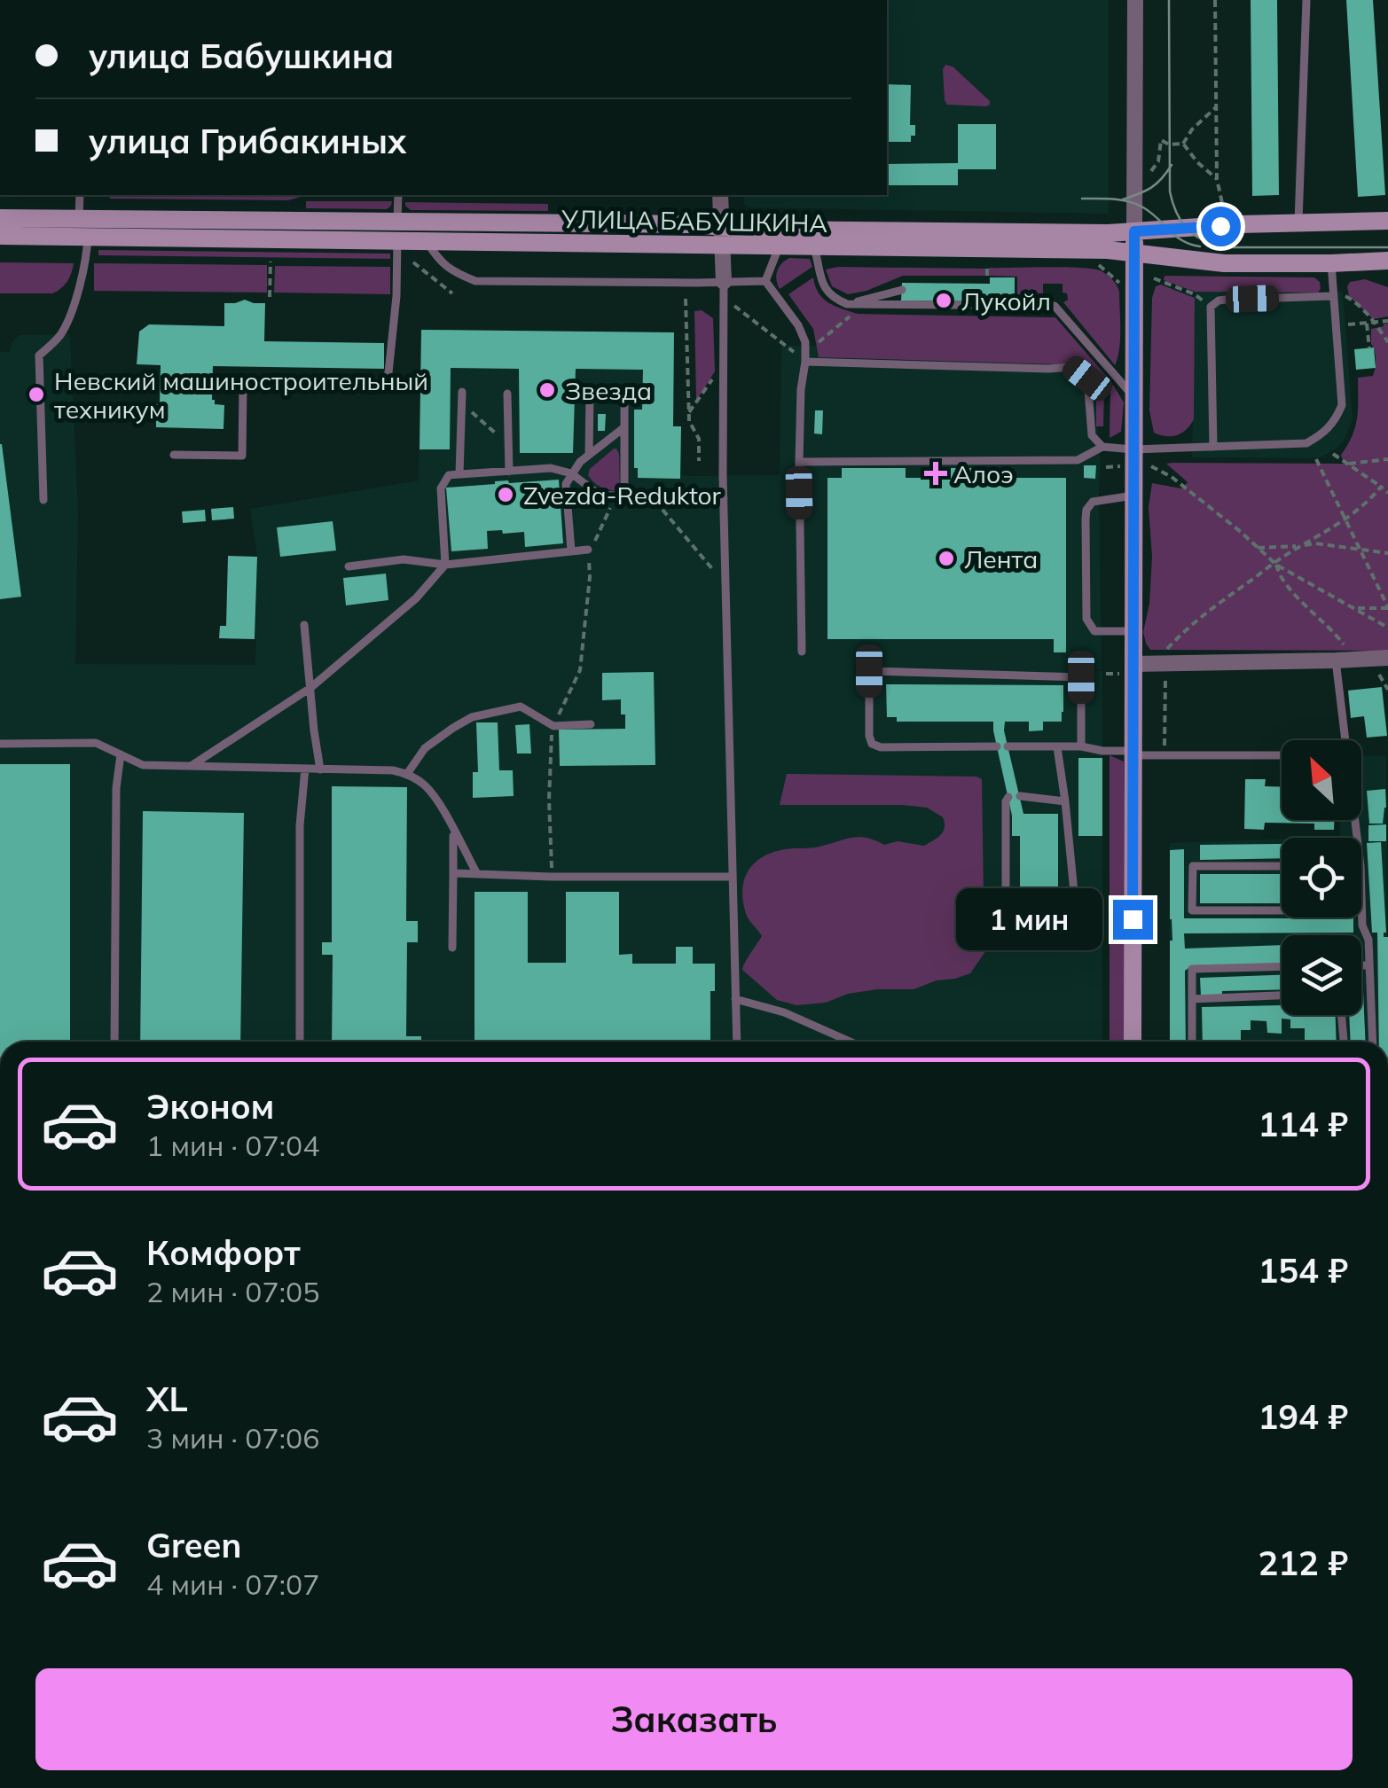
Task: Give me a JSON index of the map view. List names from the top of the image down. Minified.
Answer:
{"streets":{"main road":["УЛИЦА БАБУШКИНА"]},"places":{"other":["Лукойл","Звезда","Невский машиностроительный техникум","Zvezda-Reduktor","Лента"],"health":["Алоэ"]},"north":"top left","page":{"banner":["улица Бабушкина","улица Грибакиных"],"bubble":"1 мин","list":[{"name":"Эконом","note":"1 мин · 07:04","value":"114 ₽"},{"name":"Комфорт","note":"2 мин · 07:05","value":"154 ₽"},{"name":"XL","note":"3 мин · 07:06","value":"194 ₽"},{"name":"Green","note":"4 мин · 07:07","value":"212 ₽"}],"buttons":"Заказать"}}
